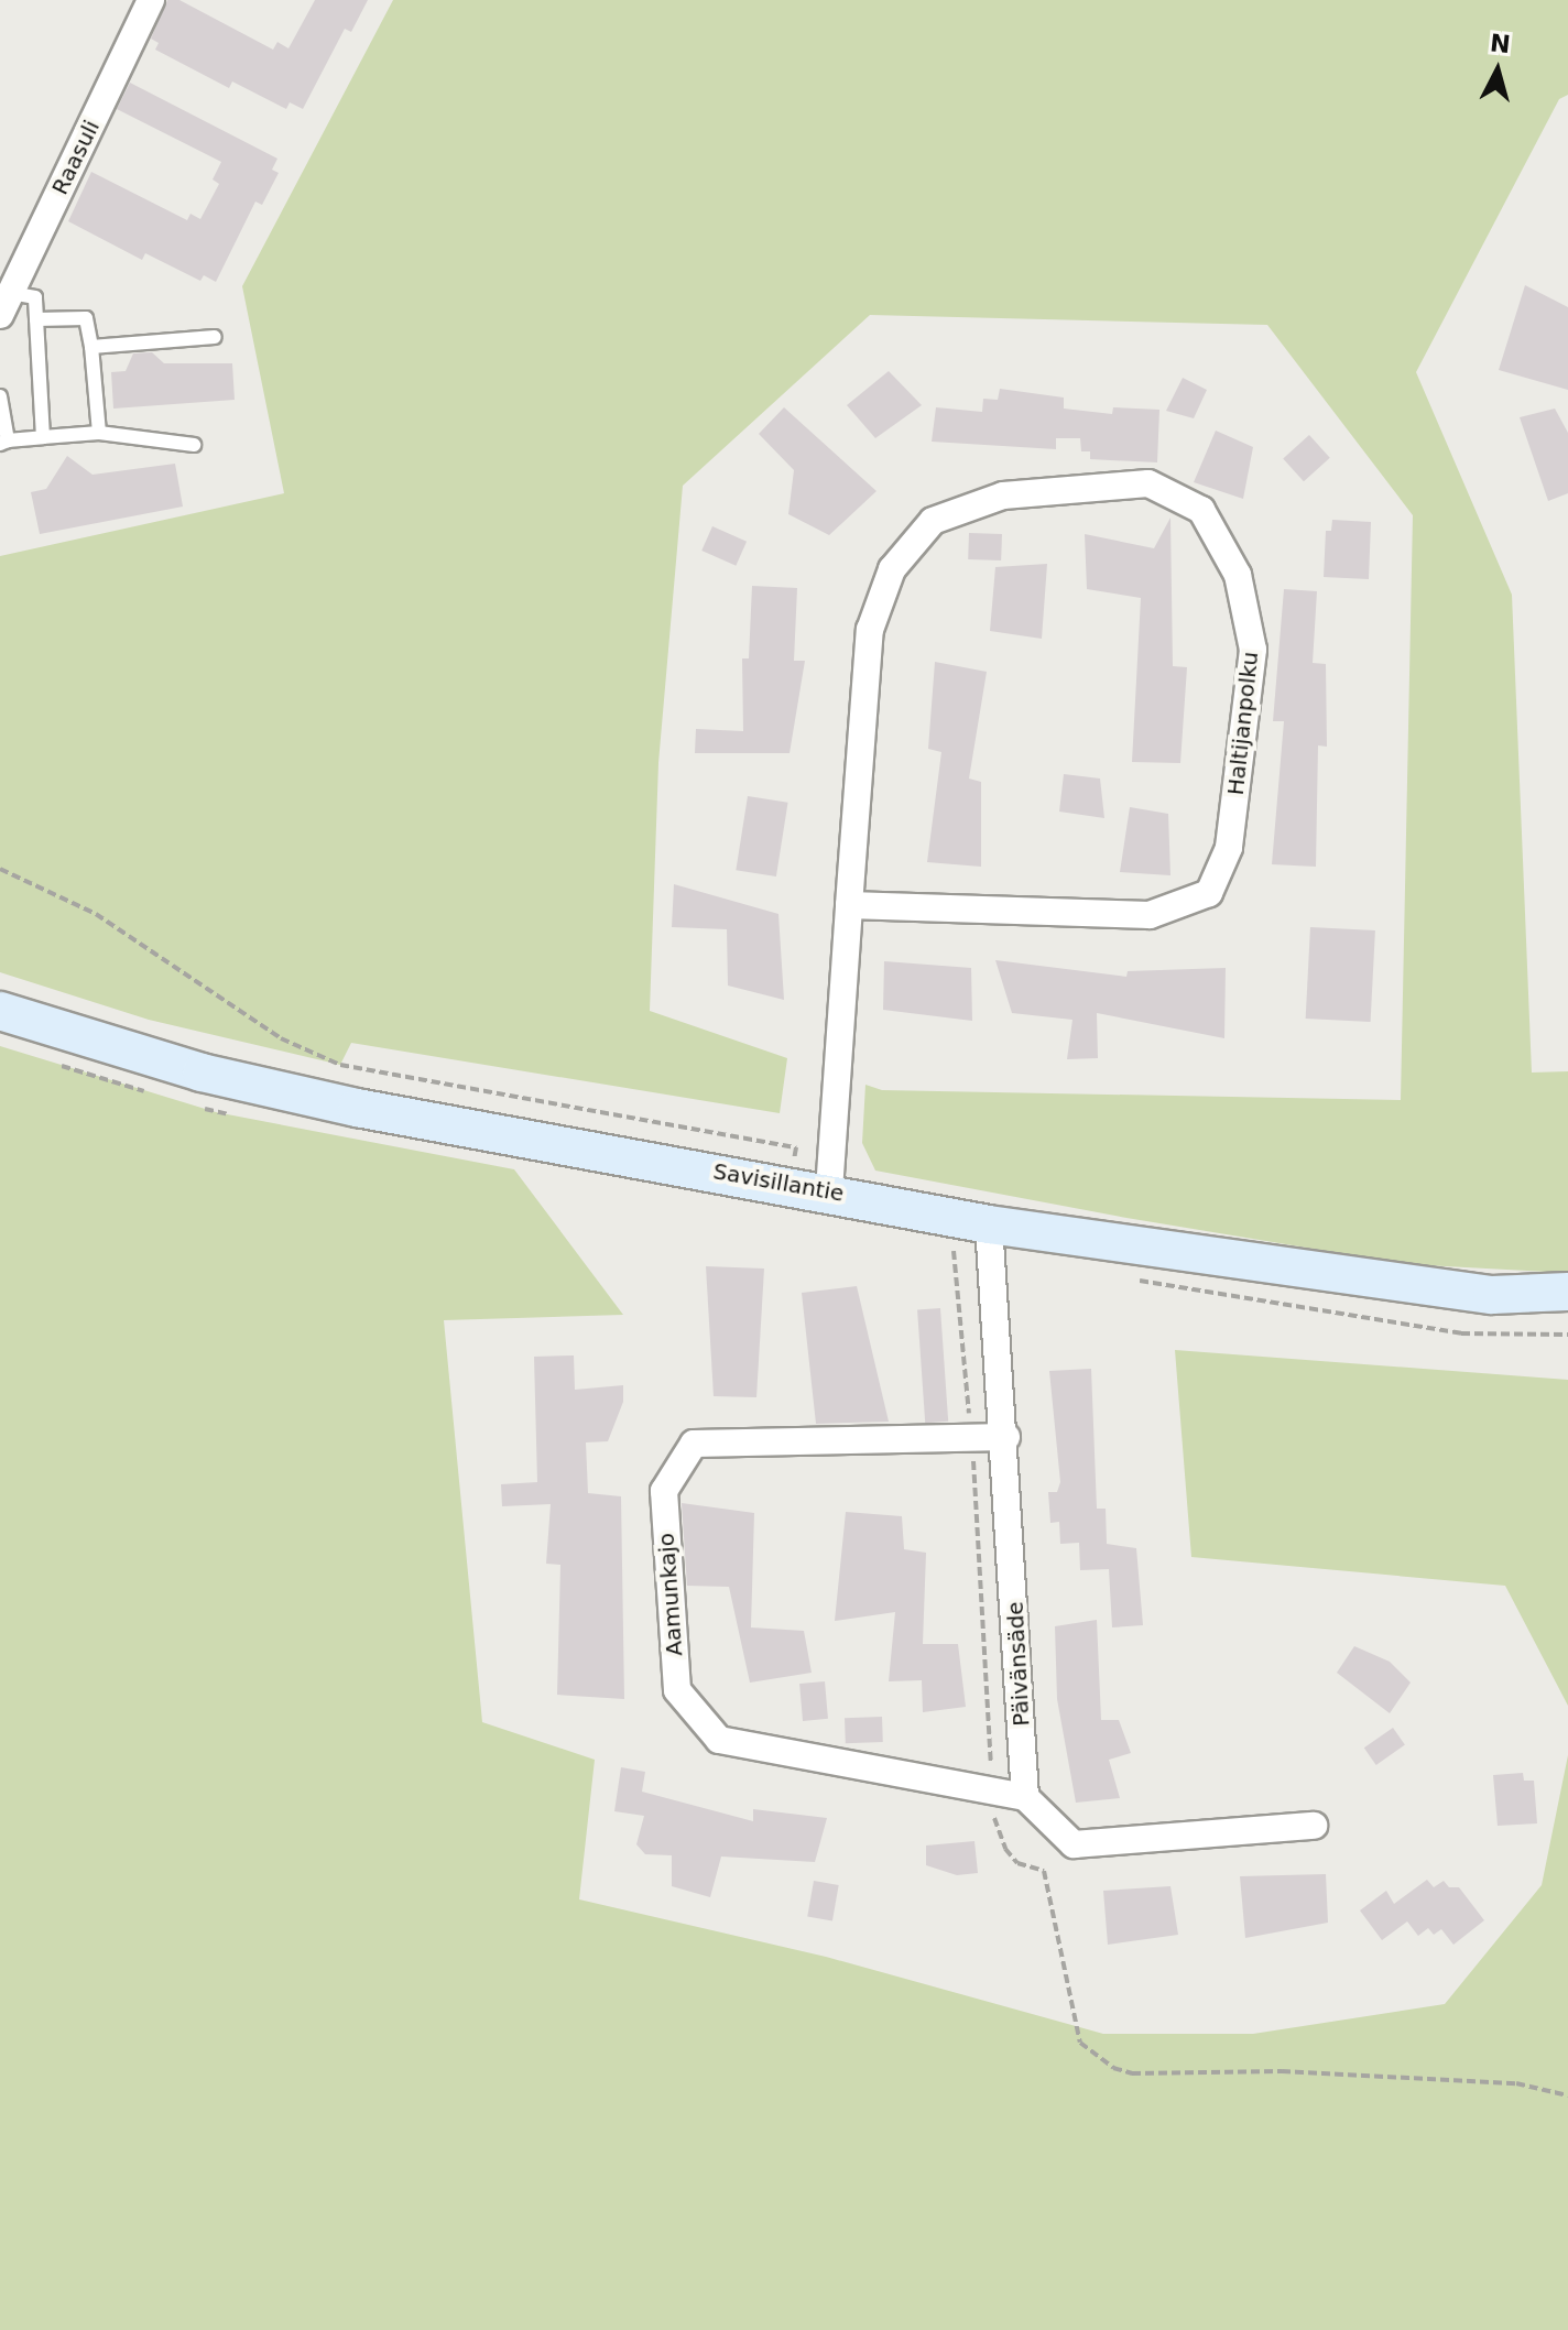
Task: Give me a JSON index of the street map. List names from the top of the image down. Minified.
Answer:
{"streets":{"street":["Raasuli","Haltijanpolku","Savisillantie","Aamunkajo","Päivänsäde"]},"crossings":[["Haltijanpolku","Savisillantie"],["Savisillantie","Päivänsäde"],["Aamunkajo","Päivänsäde"]],"north":"top"}
